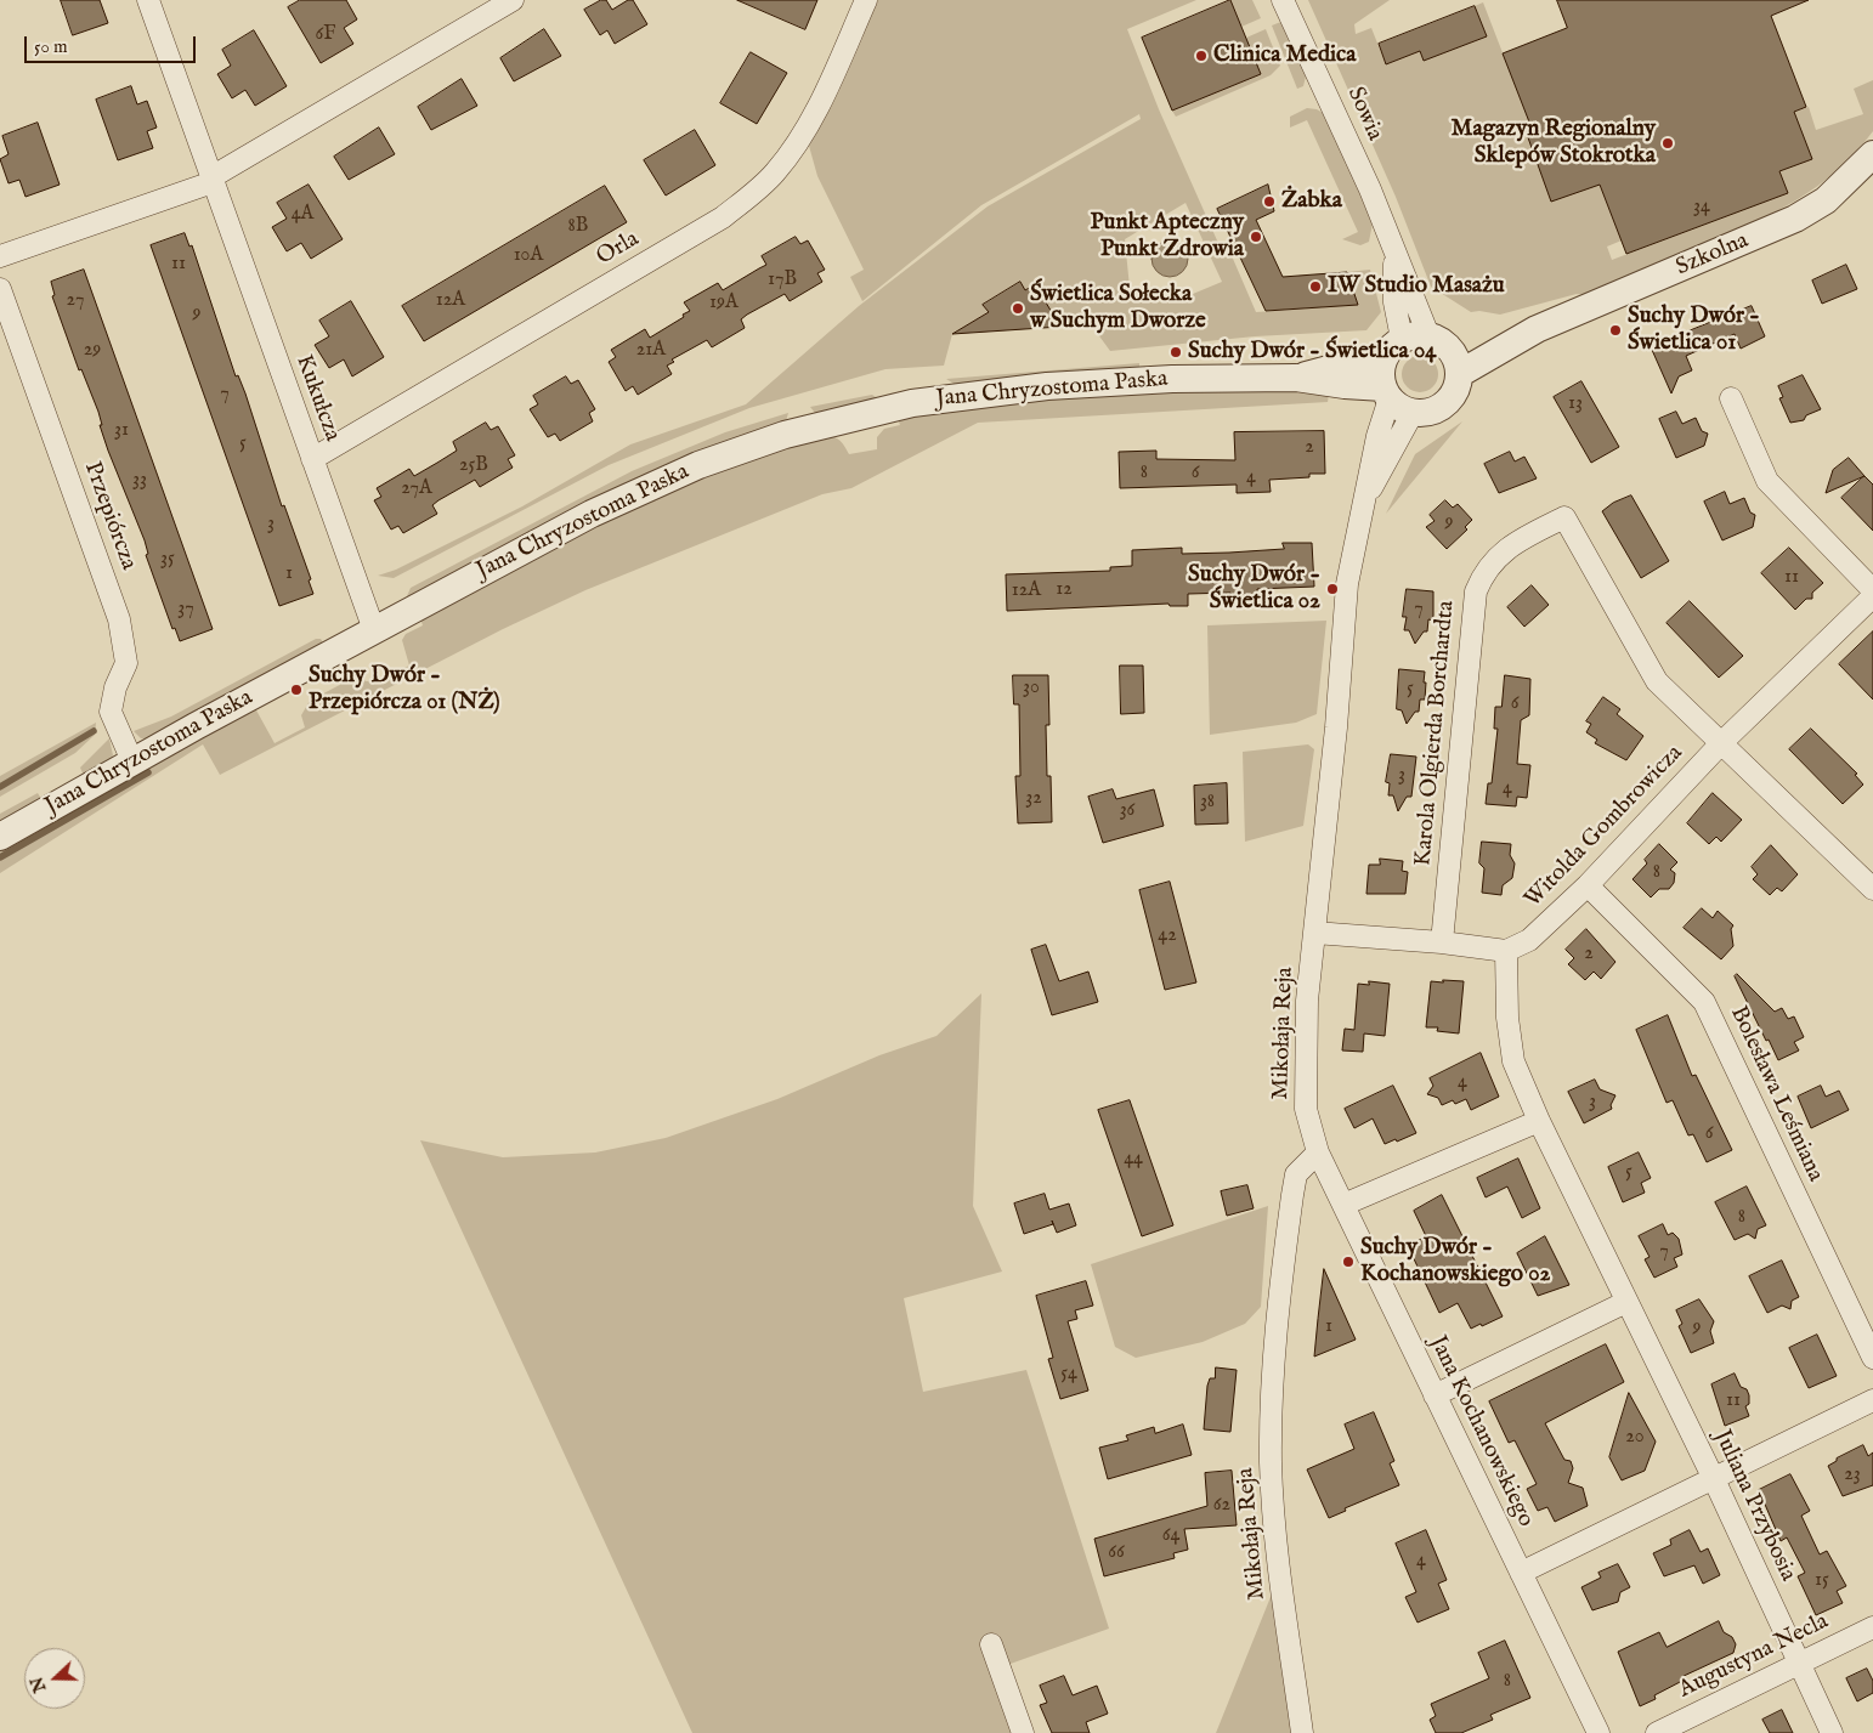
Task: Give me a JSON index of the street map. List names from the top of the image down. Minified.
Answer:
{"streets":{"street":["Sowia","Orla","Szkolna","Jana Chryzostoma Paska","Kukułcza","Przepiórcza","Karola Olgierda Borchardta","Witolda Gombrowicza","Mikołaja Reja","Bolesława Leśmiana","Jana Kochanowskiego","Juliana Przybosia","Augustyna Necla"]},"crossings":[["Sowia","Szkolna"],["Sowia","Jana Chryzostoma Paska"],["Sowia","Mikołaja Reja"],["Orla","Kukułcza"],["Szkolna","Jana Chryzostoma Paska"],["Szkolna","Mikołaja Reja"],["Jana Chryzostoma Paska","Kukułcza"],["Jana Chryzostoma Paska","Przepiórcza"],["Jana Chryzostoma Paska","Mikołaja Reja"],["Karola Olgierda Borchardta","Witolda Gombrowicza"],["Witolda Gombrowicza","Bolesława Leśmiana"],["Witolda Gombrowicza","Juliana Przybosia"],["Mikołaja Reja","Jana Kochanowskiego"],["Juliana Przybosia","Augustyna Necla"]],"places":["Clinica Medica","Magazyn Regionalny Sklepów Stokrotka","Żabka","Punkt Apteczny Punkt Zdrowia","IW Studio Masażu","Świetlica Sołecka w Suchym Dworze","Suchy Dwór - Świetlica 01","Suchy Dwór - Świetlica 04","Suchy Dwór - Świetlica 02","Suchy Dwór - Przepiórcza 01 (NŻ)","Suchy Dwór - Kochanowskiego 02"],"house_numbers":["6F","34","4A","8B","10A","11","17B","27","12A","19A","9","29","21A","7","13","31","5","2","25B","8","6","4","33","27A","9","3","35","1","11","12","12A","37","7","30","5","6","3","4","32","38","36","8","42","2","4","3","6","44","5","8","7","1","9","54","11","20","23","62","64","66","4","15","8"],"scale_bar":"50 m","north":"left"}
